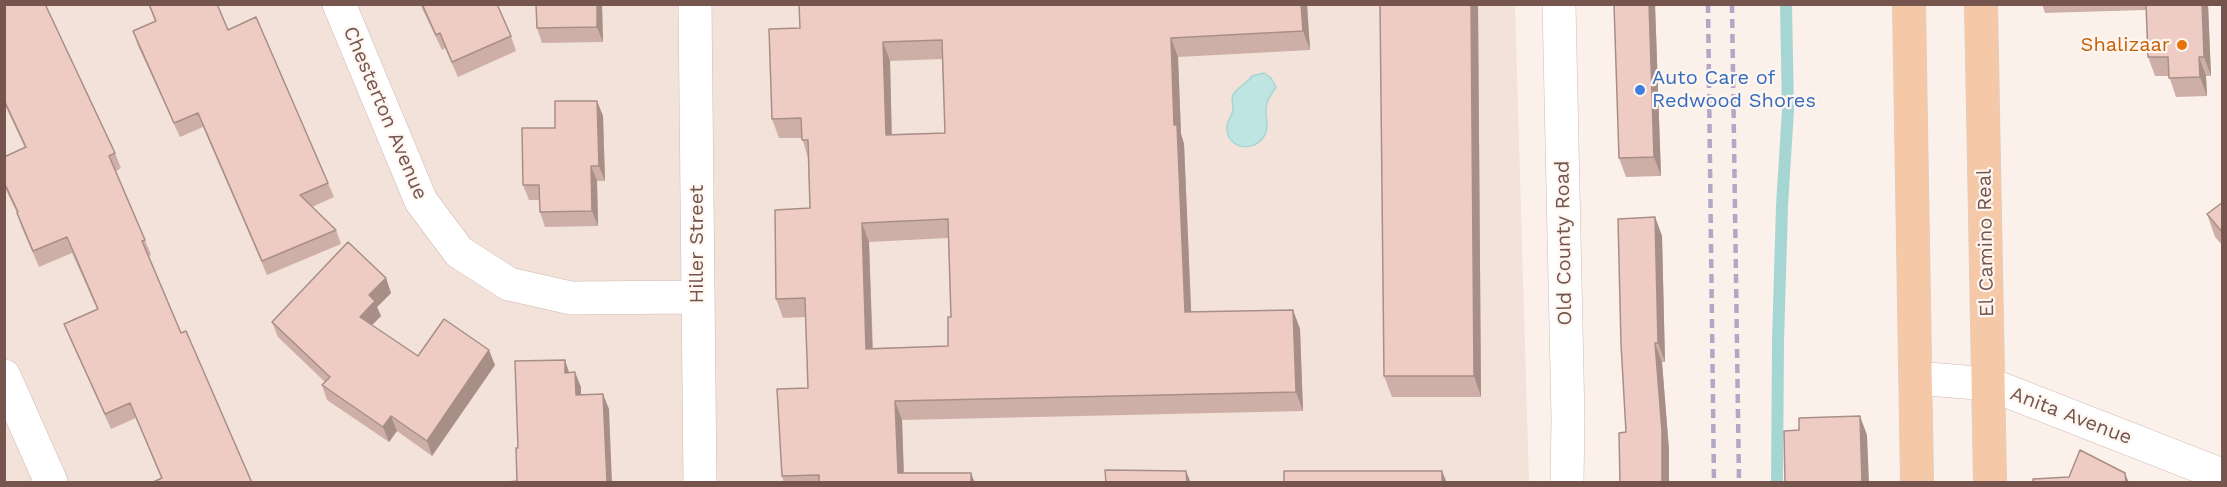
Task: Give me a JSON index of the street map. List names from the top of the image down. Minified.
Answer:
{"streets":{"main road":["El Camino Real"],"street":["Chesterton Avenue","Old County Road","Hiller Street","Anita Avenue"]},"crossings":[["Chesterton Avenue","Hiller Street"],["El Camino Real","Anita Avenue"]],"places":["Shalizaar","Auto Care of Redwood Shores"]}
